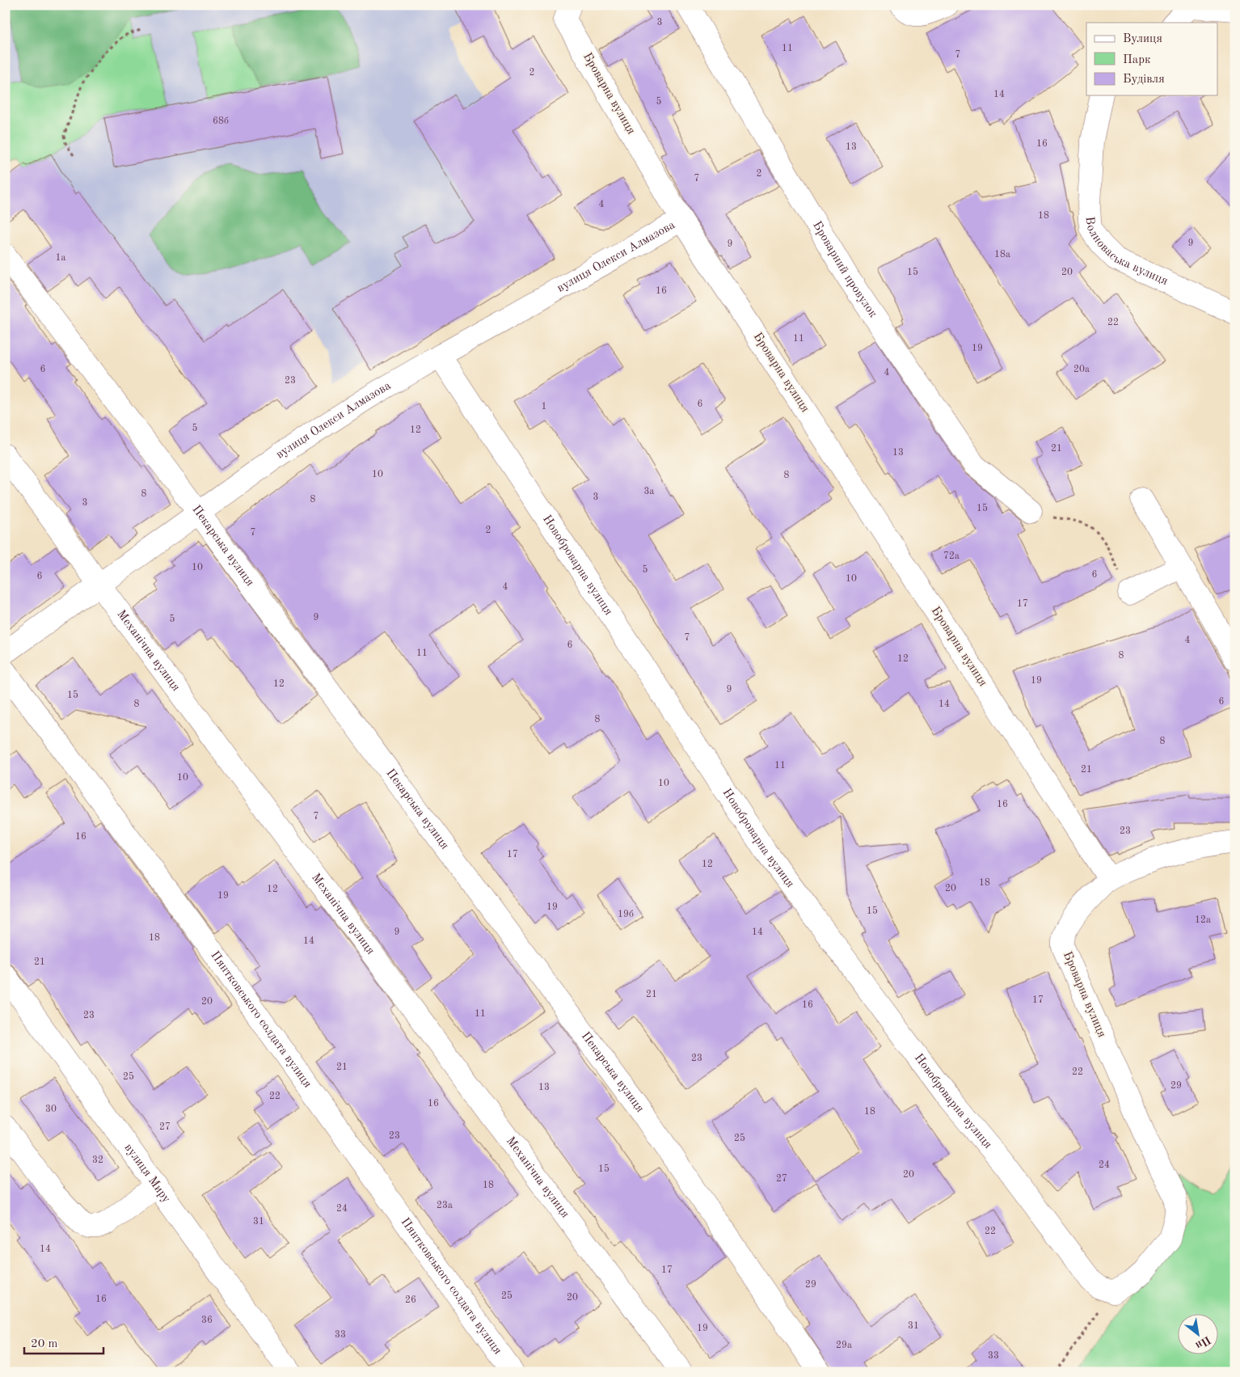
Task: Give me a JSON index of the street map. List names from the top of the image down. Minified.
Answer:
{"streets":{"street":["Броварна вулиця","Волноваська вулиця","вулиця Олекси Алмазова","Броварний провулок","Пекарська вулиця","Новоброварна вулиця","Механічна вулиця","Пянтковського солдата вулиця","вулиця Миру"]},"crossings":[["Броварна вулиця","вулиця Олекси Алмазова"],["Броварна вулиця","Новоброварна вулиця"],["вулиця Олекси Алмазова","Пекарська вулиця"],["вулиця Олекси Алмазова","Новоброварна вулиця"],["вулиця Олекси Алмазова","Механічна вулиця"]],"house_numbers":["3","11","7","2","14","5","68б","16","13","2","7","4","18","9","9","18а","1а","15","20","16","22","11","19","6","20а","4","23","6","1","5","12","21","13","10","8","3а","8","3","8","3","15","2","7","72а","10","5","6","6","10","4","17","9","5","7","4","6","11","8","12","19","12","9","15","6","8","14","8","8","11","21","10","10","16","7","23","16","17","12","18","20","12","19","19","15","19б","12а","9","14","18","14","21","21","17","20","16","11","23","23","21","22","25","29","13","22","16","30","18","27","23","25","32","24","15","20","27","18","23а","24","31","22","14","17","29","25","20","16","26","36","31","19","33","29а","33"],"legend":["Вулиця","Парк","Будівля"],"scale_bar":"20 m","north":"bottom right"}
